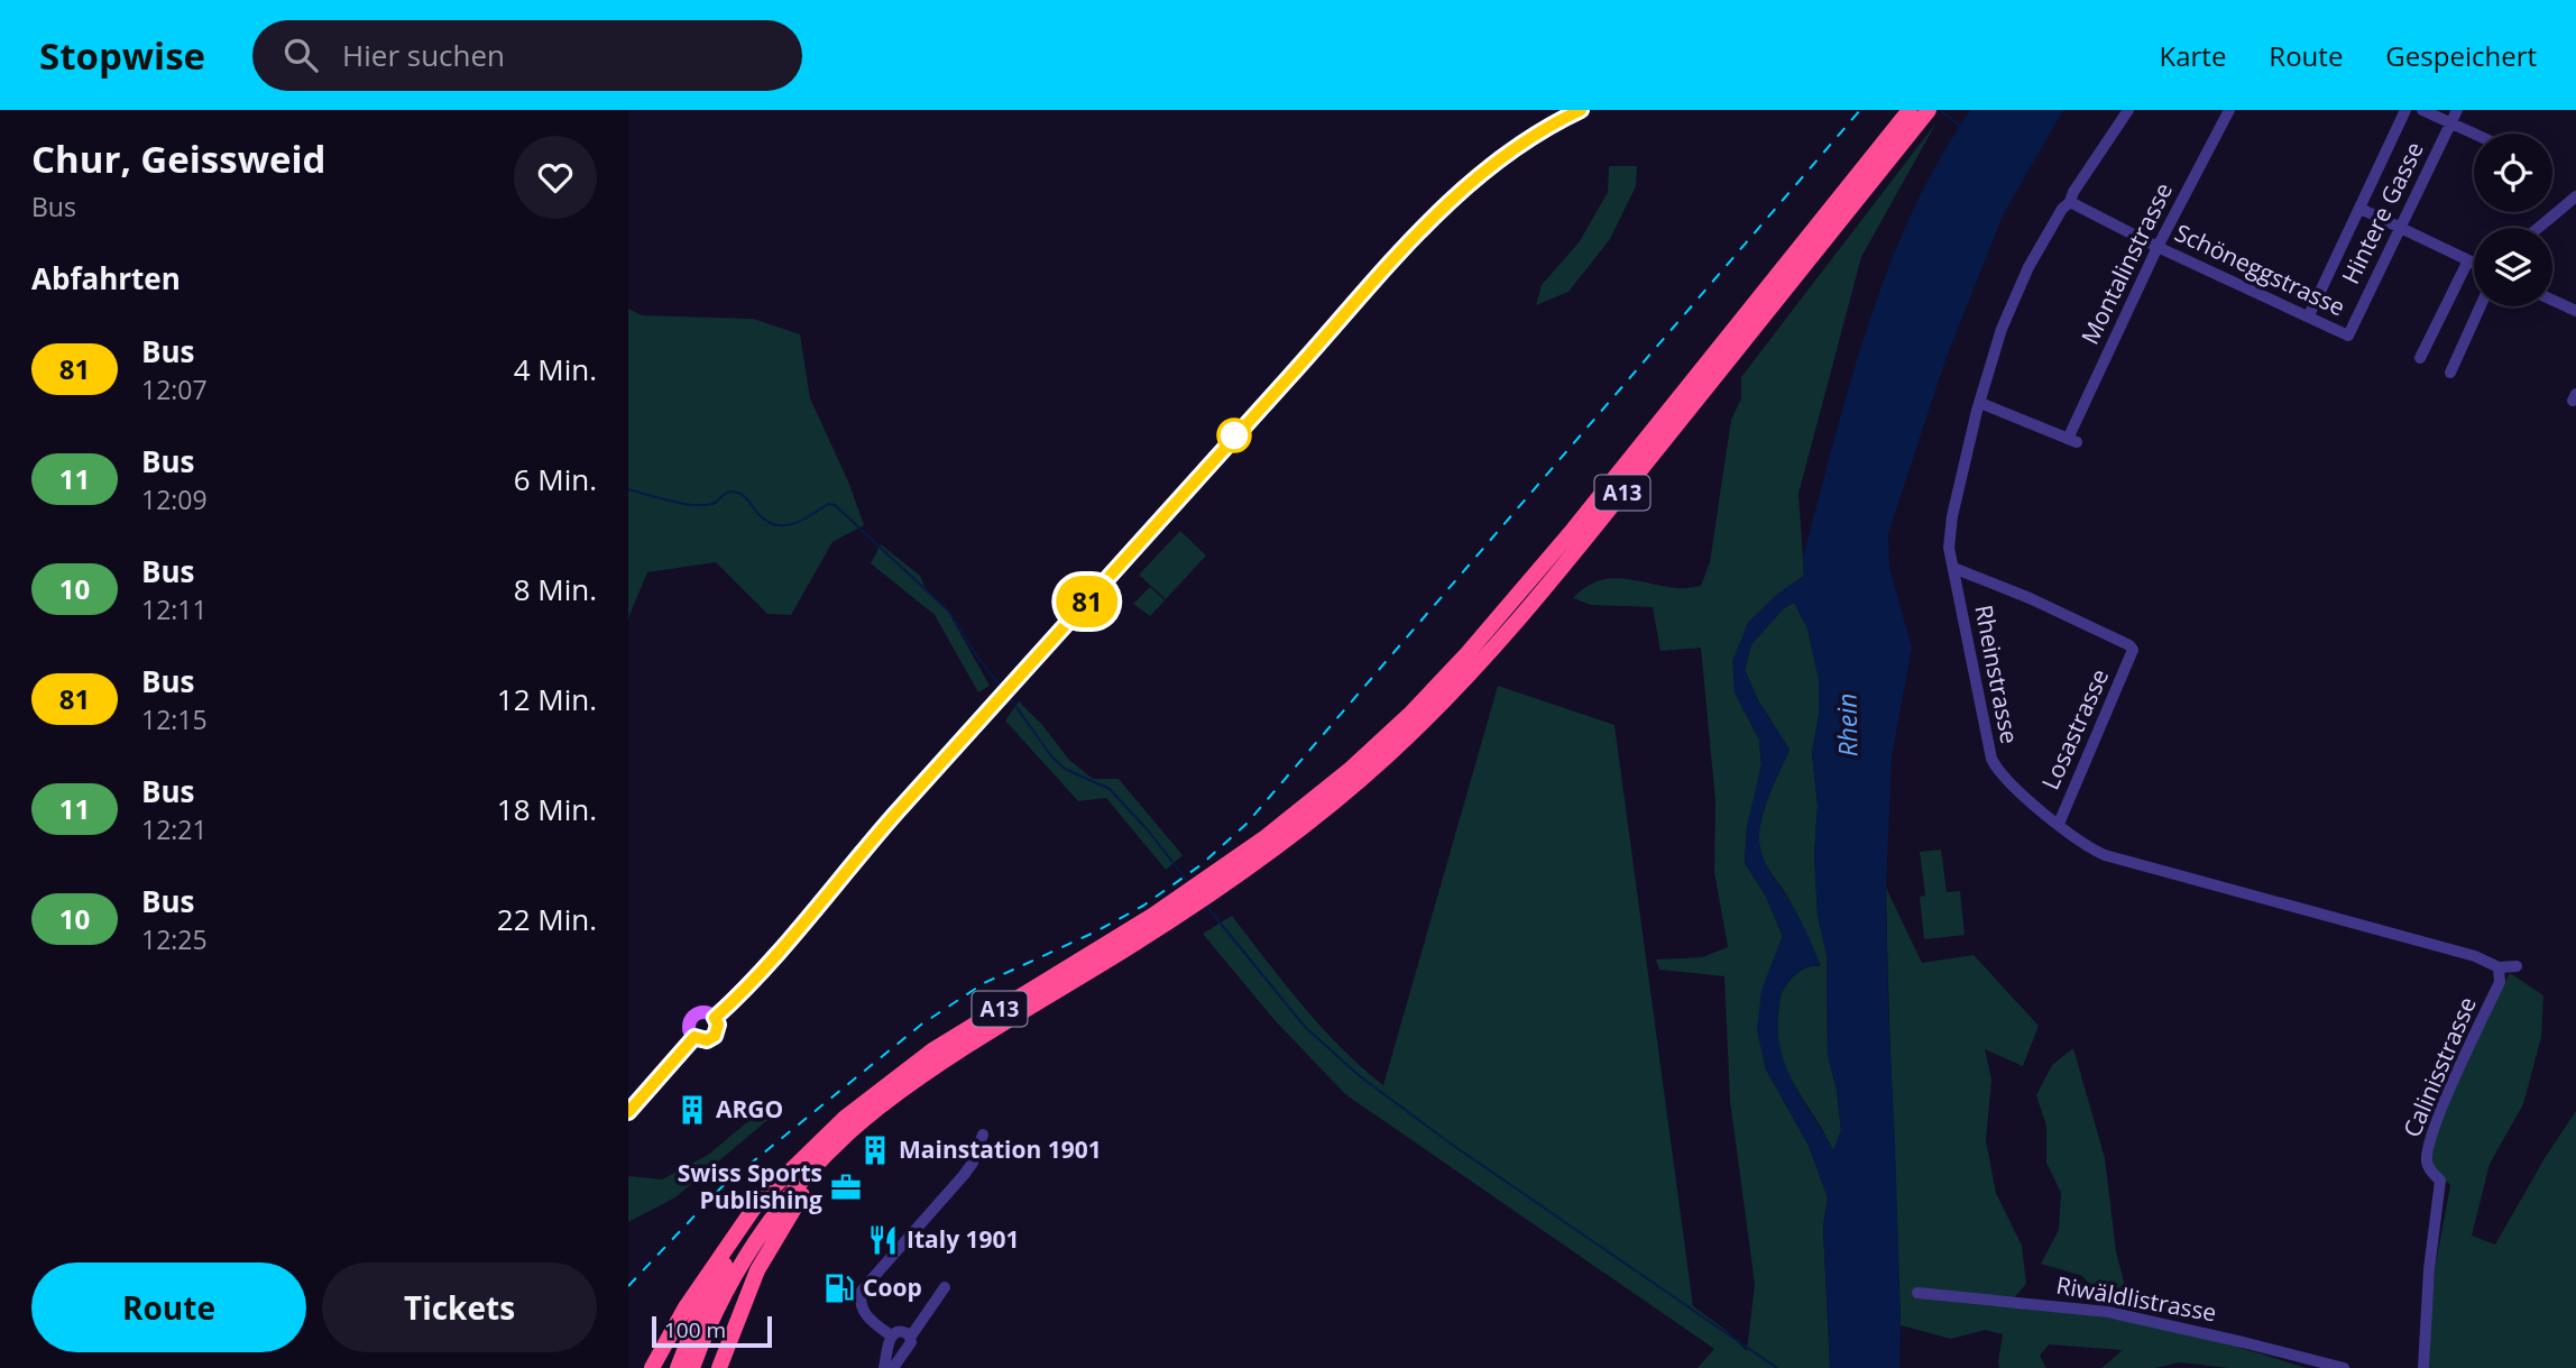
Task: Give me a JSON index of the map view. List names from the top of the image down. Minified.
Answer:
{"streets":{"highway":["A13"],"street":["Hintere Gasse","Montalinstrasse","Schöneggstrasse","Rheinstrasse","Losastrasse","Calinisstrasse","Riwäldlistrasse"]},"crossings":[["Hintere Gasse","Schöneggstrasse"],["Montalinstrasse","Schöneggstrasse"],["Montalinstrasse","Rheinstrasse"],["Schöneggstrasse","Rheinstrasse"],["Rheinstrasse","Losastrasse"],["Rheinstrasse","Calinisstrasse"]],"water":["Rhein"],"places":{"building":["ARGO","Mainstation 1901"],"office":["Swiss Sports Publishing"],"restaurant":["Italy 1901"],"fuel station":["Coop"]},"lines":["bus line 81"],"scale_bar":"100 m","page":{"header":"Stopwise","search":"Hier suchen","nav":["Karte","Route","Gespeichert"],"heading":[["Chur, Geissweid","Bus"],"Abfahrten"],"on_map":"81","list":[{"mark":"81","name":"Bus","note":"12:07","value":"4 Min."},{"mark":"11","name":"Bus","note":"12:09","value":"6 Min."},{"mark":"10","name":"Bus","note":"12:11","value":"8 Min."},{"mark":"81","name":"Bus","note":"12:15","value":"12 Min."},{"mark":"11","name":"Bus","note":"12:21","value":"18 Min."},{"mark":"10","name":"Bus","note":"12:25","value":"22 Min."}],"buttons":["Route","Tickets"],"scale":"100 m"}}
